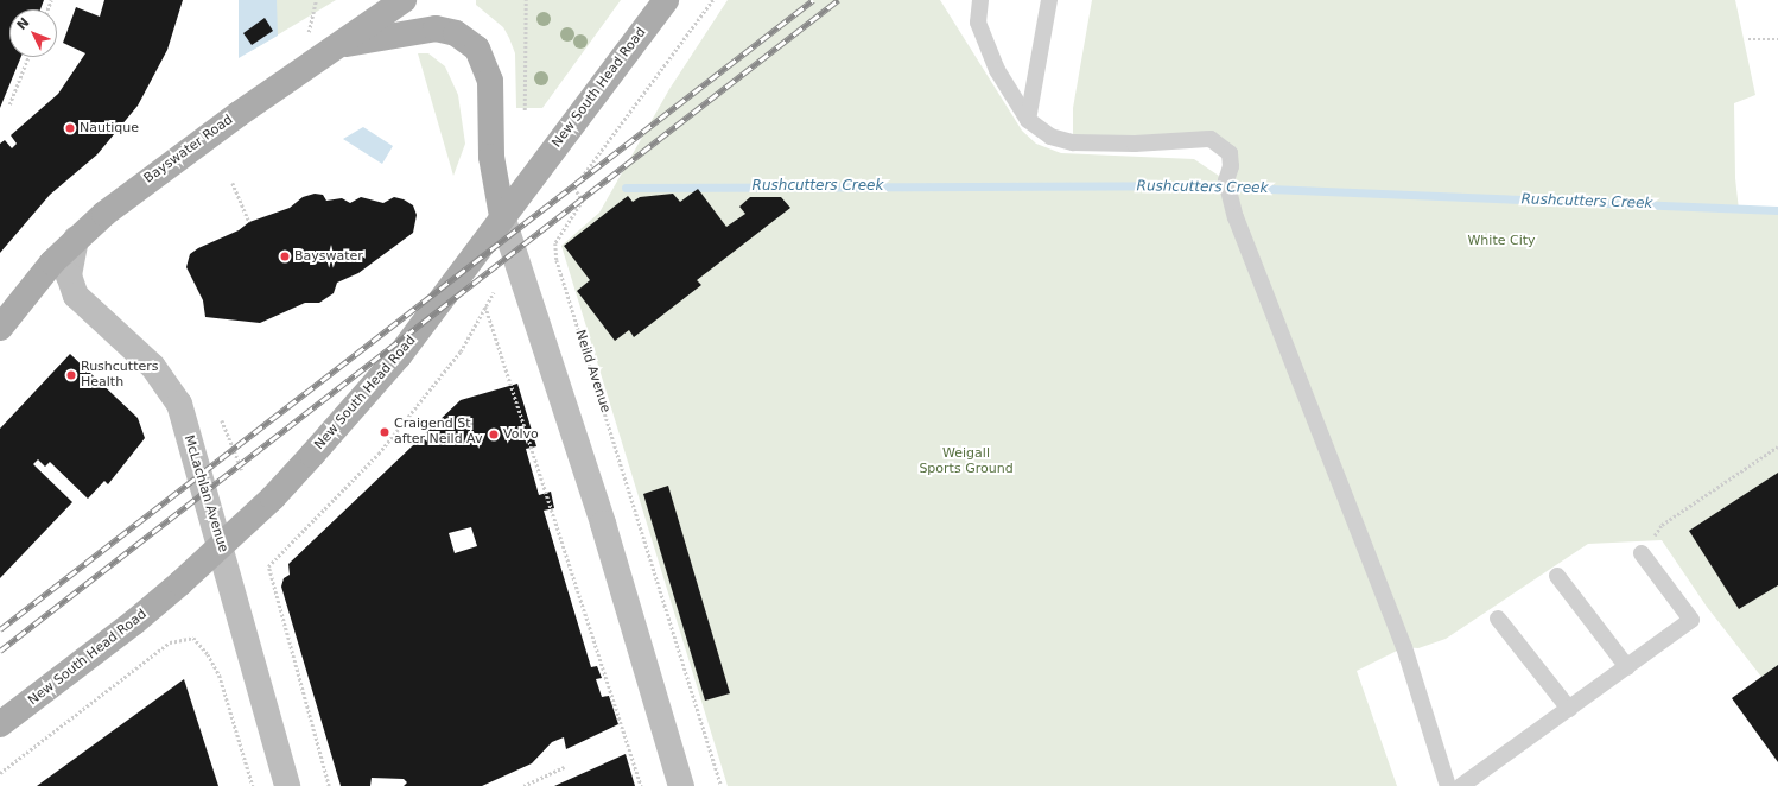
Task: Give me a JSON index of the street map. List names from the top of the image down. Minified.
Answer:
{"streets":{"main road":["New South Head Road","Bayswater Road","McLachlan Avenue"],"path":["Neild Avenue"]},"crossings":[["New South Head Road","McLachlan Avenue"],["Bayswater Road","McLachlan Avenue"]],"water":["Rushcutters Creek"],"parks":["White City","Weigall Sports Ground"],"places":["Nautique","Bayswater","Rushcutters Health","Craigend St after Neild Av","Volvo"],"north":"top left"}
